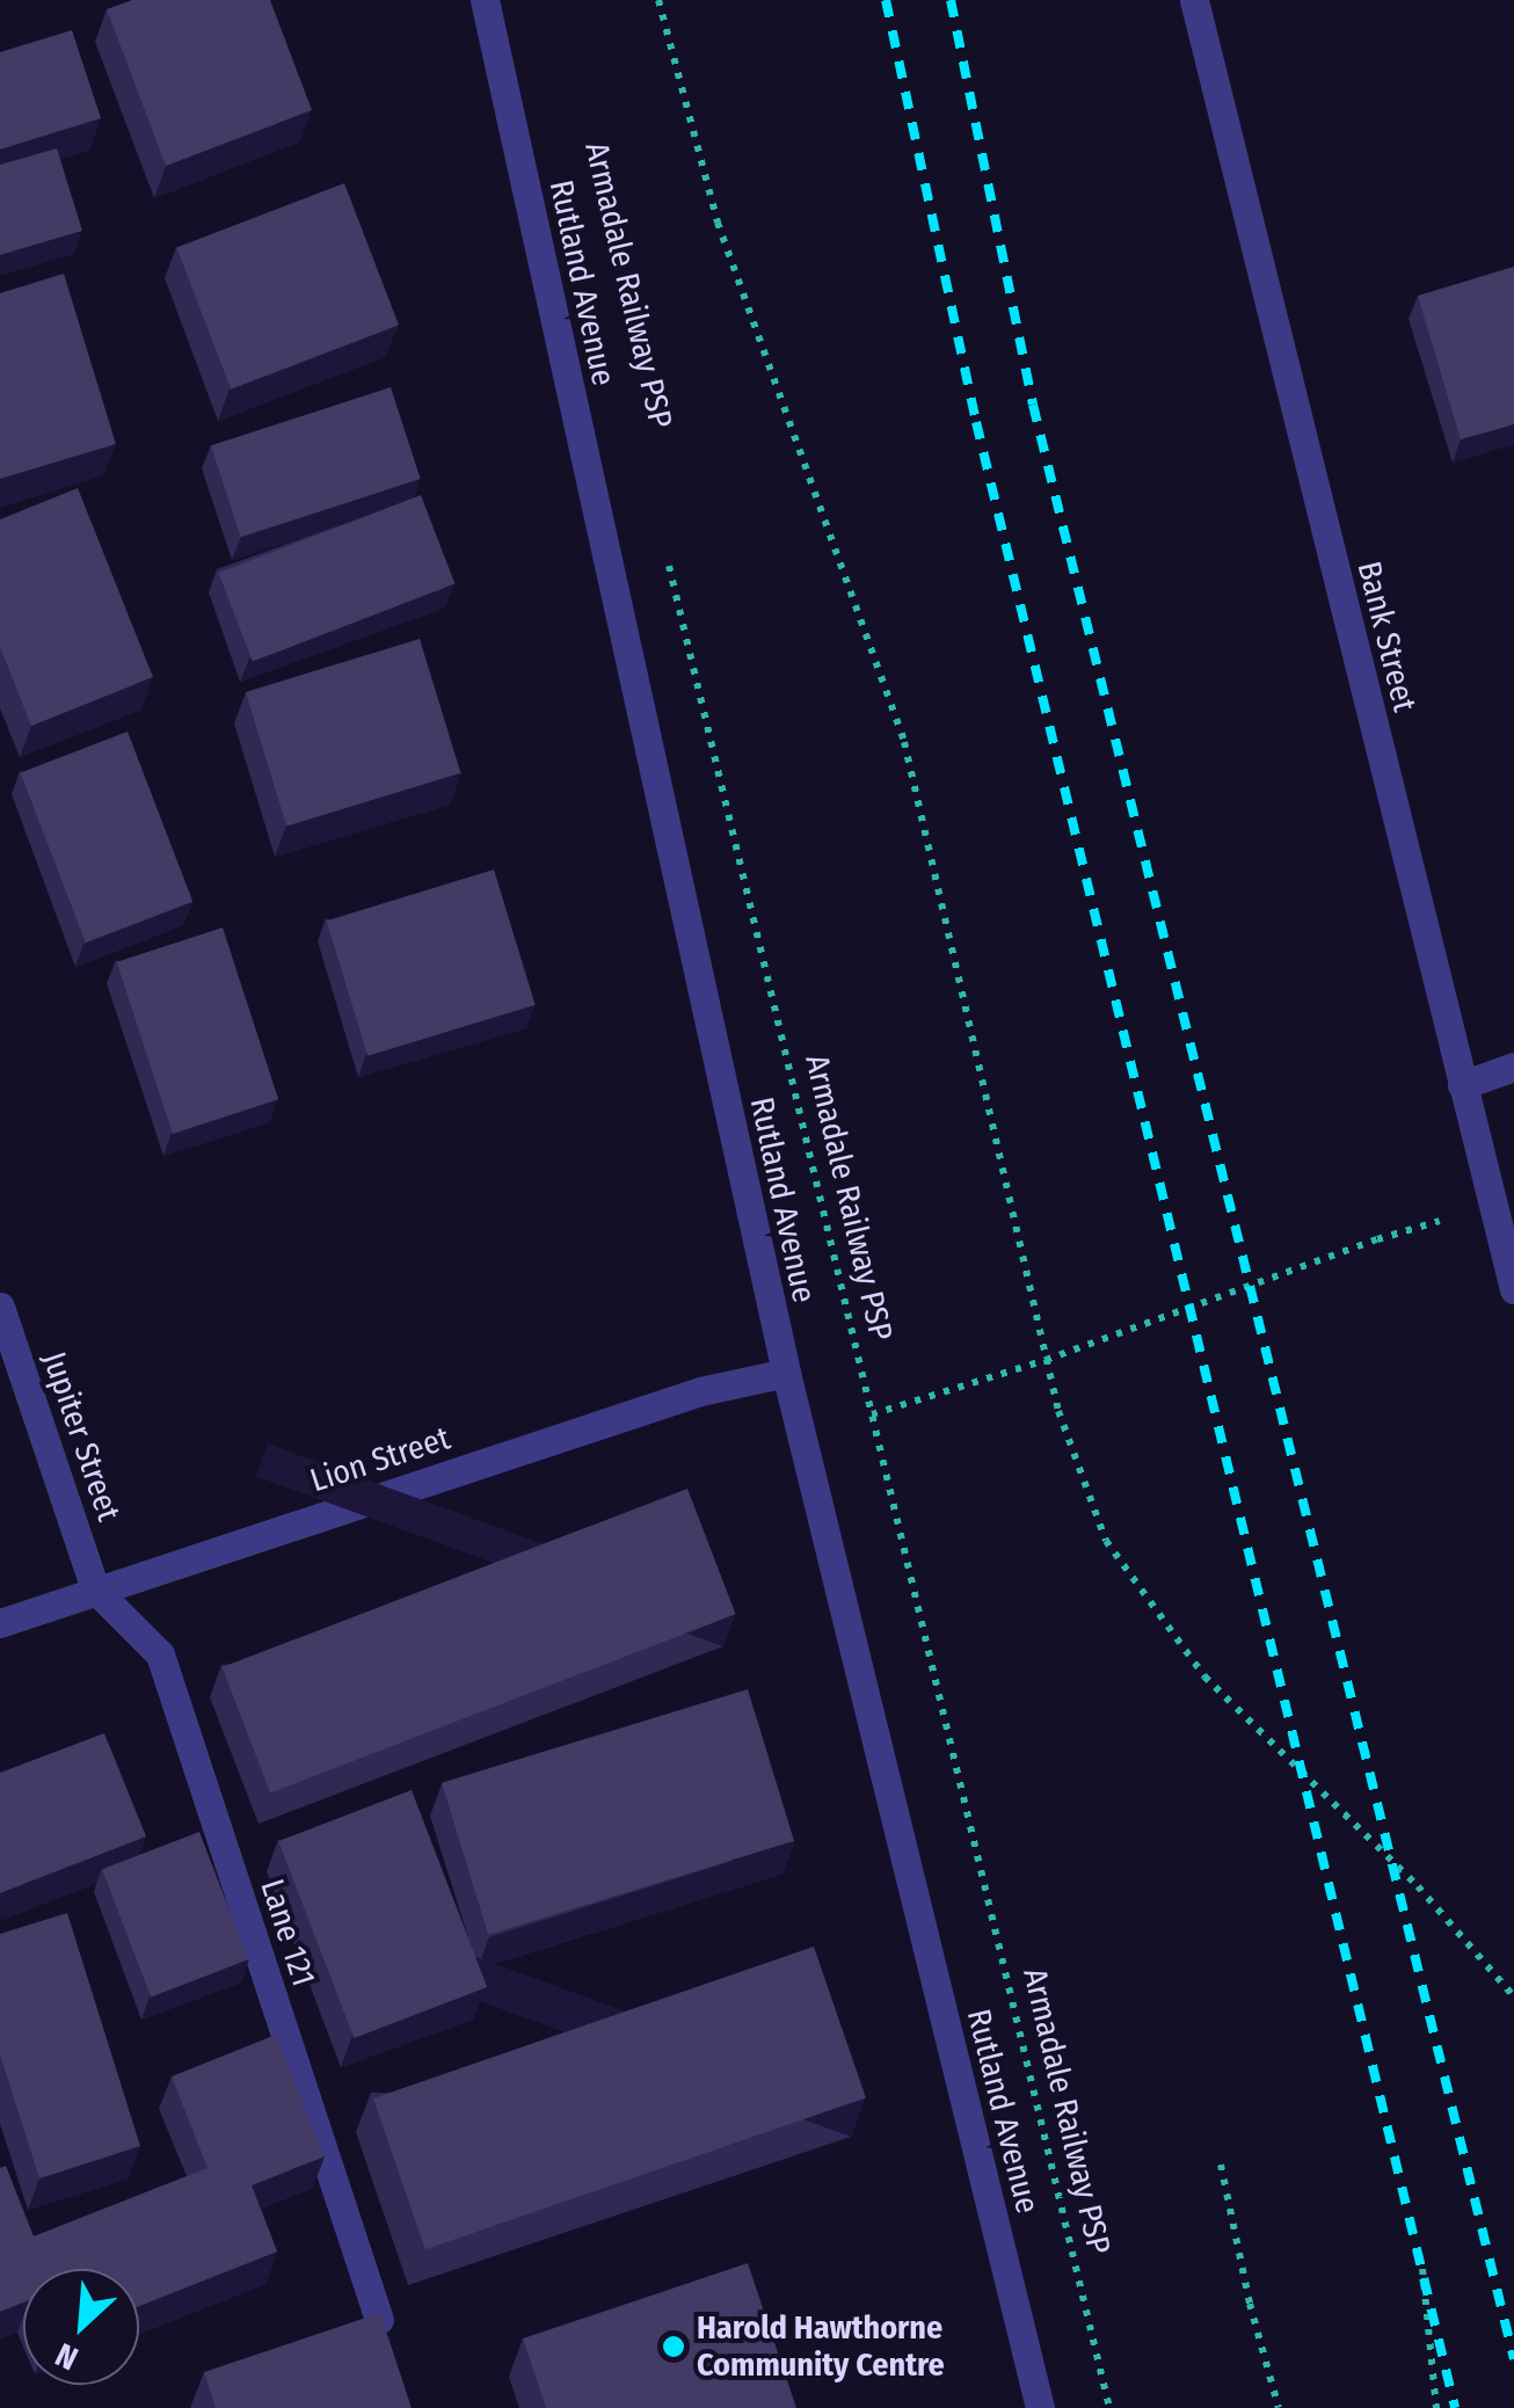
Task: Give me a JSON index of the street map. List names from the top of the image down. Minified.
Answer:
{"streets":{"street":["Rutland Avenue","Bank Street","Jupiter Street","Lion Street","Lane 121"],"path":["Armadale Railway PSP"]},"crossings":[["Rutland Avenue","Lion Street"],["Jupiter Street","Lion Street"],["Jupiter Street","Lane 121"],["Lion Street","Lane 121"]],"places":["Harold Hawthorne Community Centre"],"north":"bottom left"}
